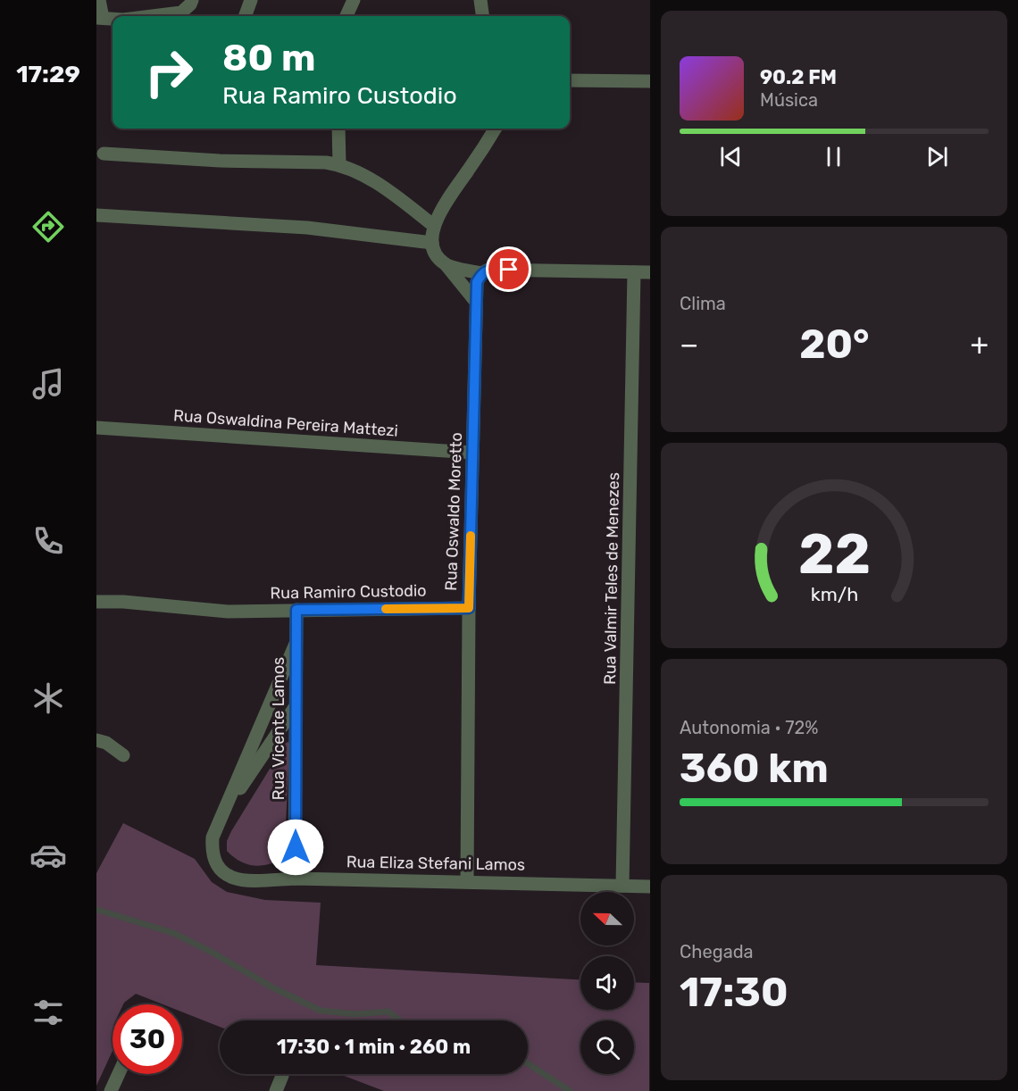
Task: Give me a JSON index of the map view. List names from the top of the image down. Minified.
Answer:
{"streets":{"street":["Rua Oswaldina Pereira Mattezi","Rua Oswaldo Moretto","Rua Valmir Teles de Menezes","Rua Ramiro Custodio","Rua Vicente Lamos","Rua Eliza Stefani Lamos"]},"crossings":[["Rua Oswaldina Pereira Mattezi","Rua Oswaldo Moretto"],["Rua Oswaldo Moretto","Rua Ramiro Custodio"],["Rua Oswaldo Moretto","Rua Eliza Stefani Lamos"],["Rua Valmir Teles de Menezes","Rua Eliza Stefani Lamos"],["Rua Ramiro Custodio","Rua Vicente Lamos"],["Rua Vicente Lamos","Rua Eliza Stefani Lamos"]],"north":"left","page":{"tabs":"17:29","turn":["80 m","Rua Ramiro Custodio"],"song":["90.2 FM","Música"],"tile":["Clima",["Autonomia · 72%","360 km"],["Chegada","17:30"]],"heat":["−","20°","+"],"limit":"30","trip":"17:30 · 1 min · 260 m","gauge":["22","km/h"]}}
